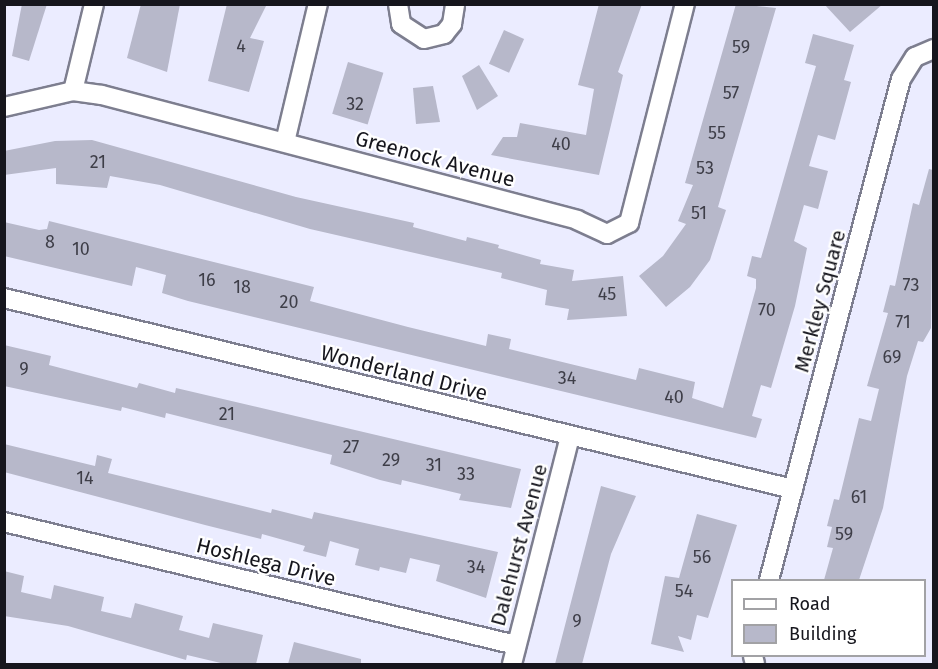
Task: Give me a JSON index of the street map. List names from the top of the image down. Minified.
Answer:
{"streets":{"street":["Greenock Avenue","Merkley Square","Wonderland Drive","Dalehurst Avenue","Hoshlega Drive"]},"crossings":[["Merkley Square","Wonderland Drive"],["Wonderland Drive","Dalehurst Avenue"],["Dalehurst Avenue","Hoshlega Drive"]],"house_numbers":["4","59","57","32","55","40","21","53","51","8","10","16","73","18","45","20","70","71","69","9","34","40","21","27","29","31","33","14","61","59","56","34","54","9"],"legend":["Road","Building"]}
